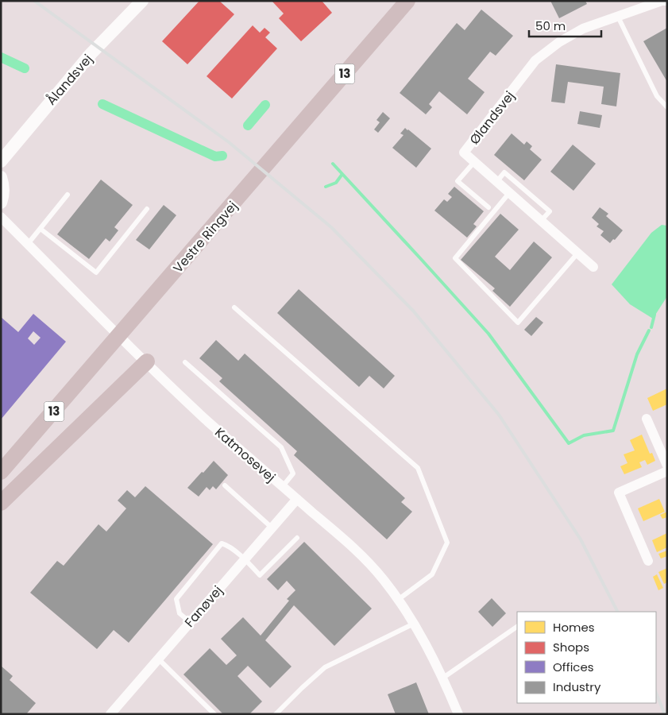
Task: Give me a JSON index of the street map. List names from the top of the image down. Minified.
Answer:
{"streets":{"main road":["13","Vestre Ringvej"],"street":["Ålandsvej","Ølandsvej","Katmosevej","Fanøvej"]},"crossings":[["Katmosevej","Fanøvej"]],"legend":["Homes","Shops","Offices","Industry"],"scale_bar":"50 m"}
